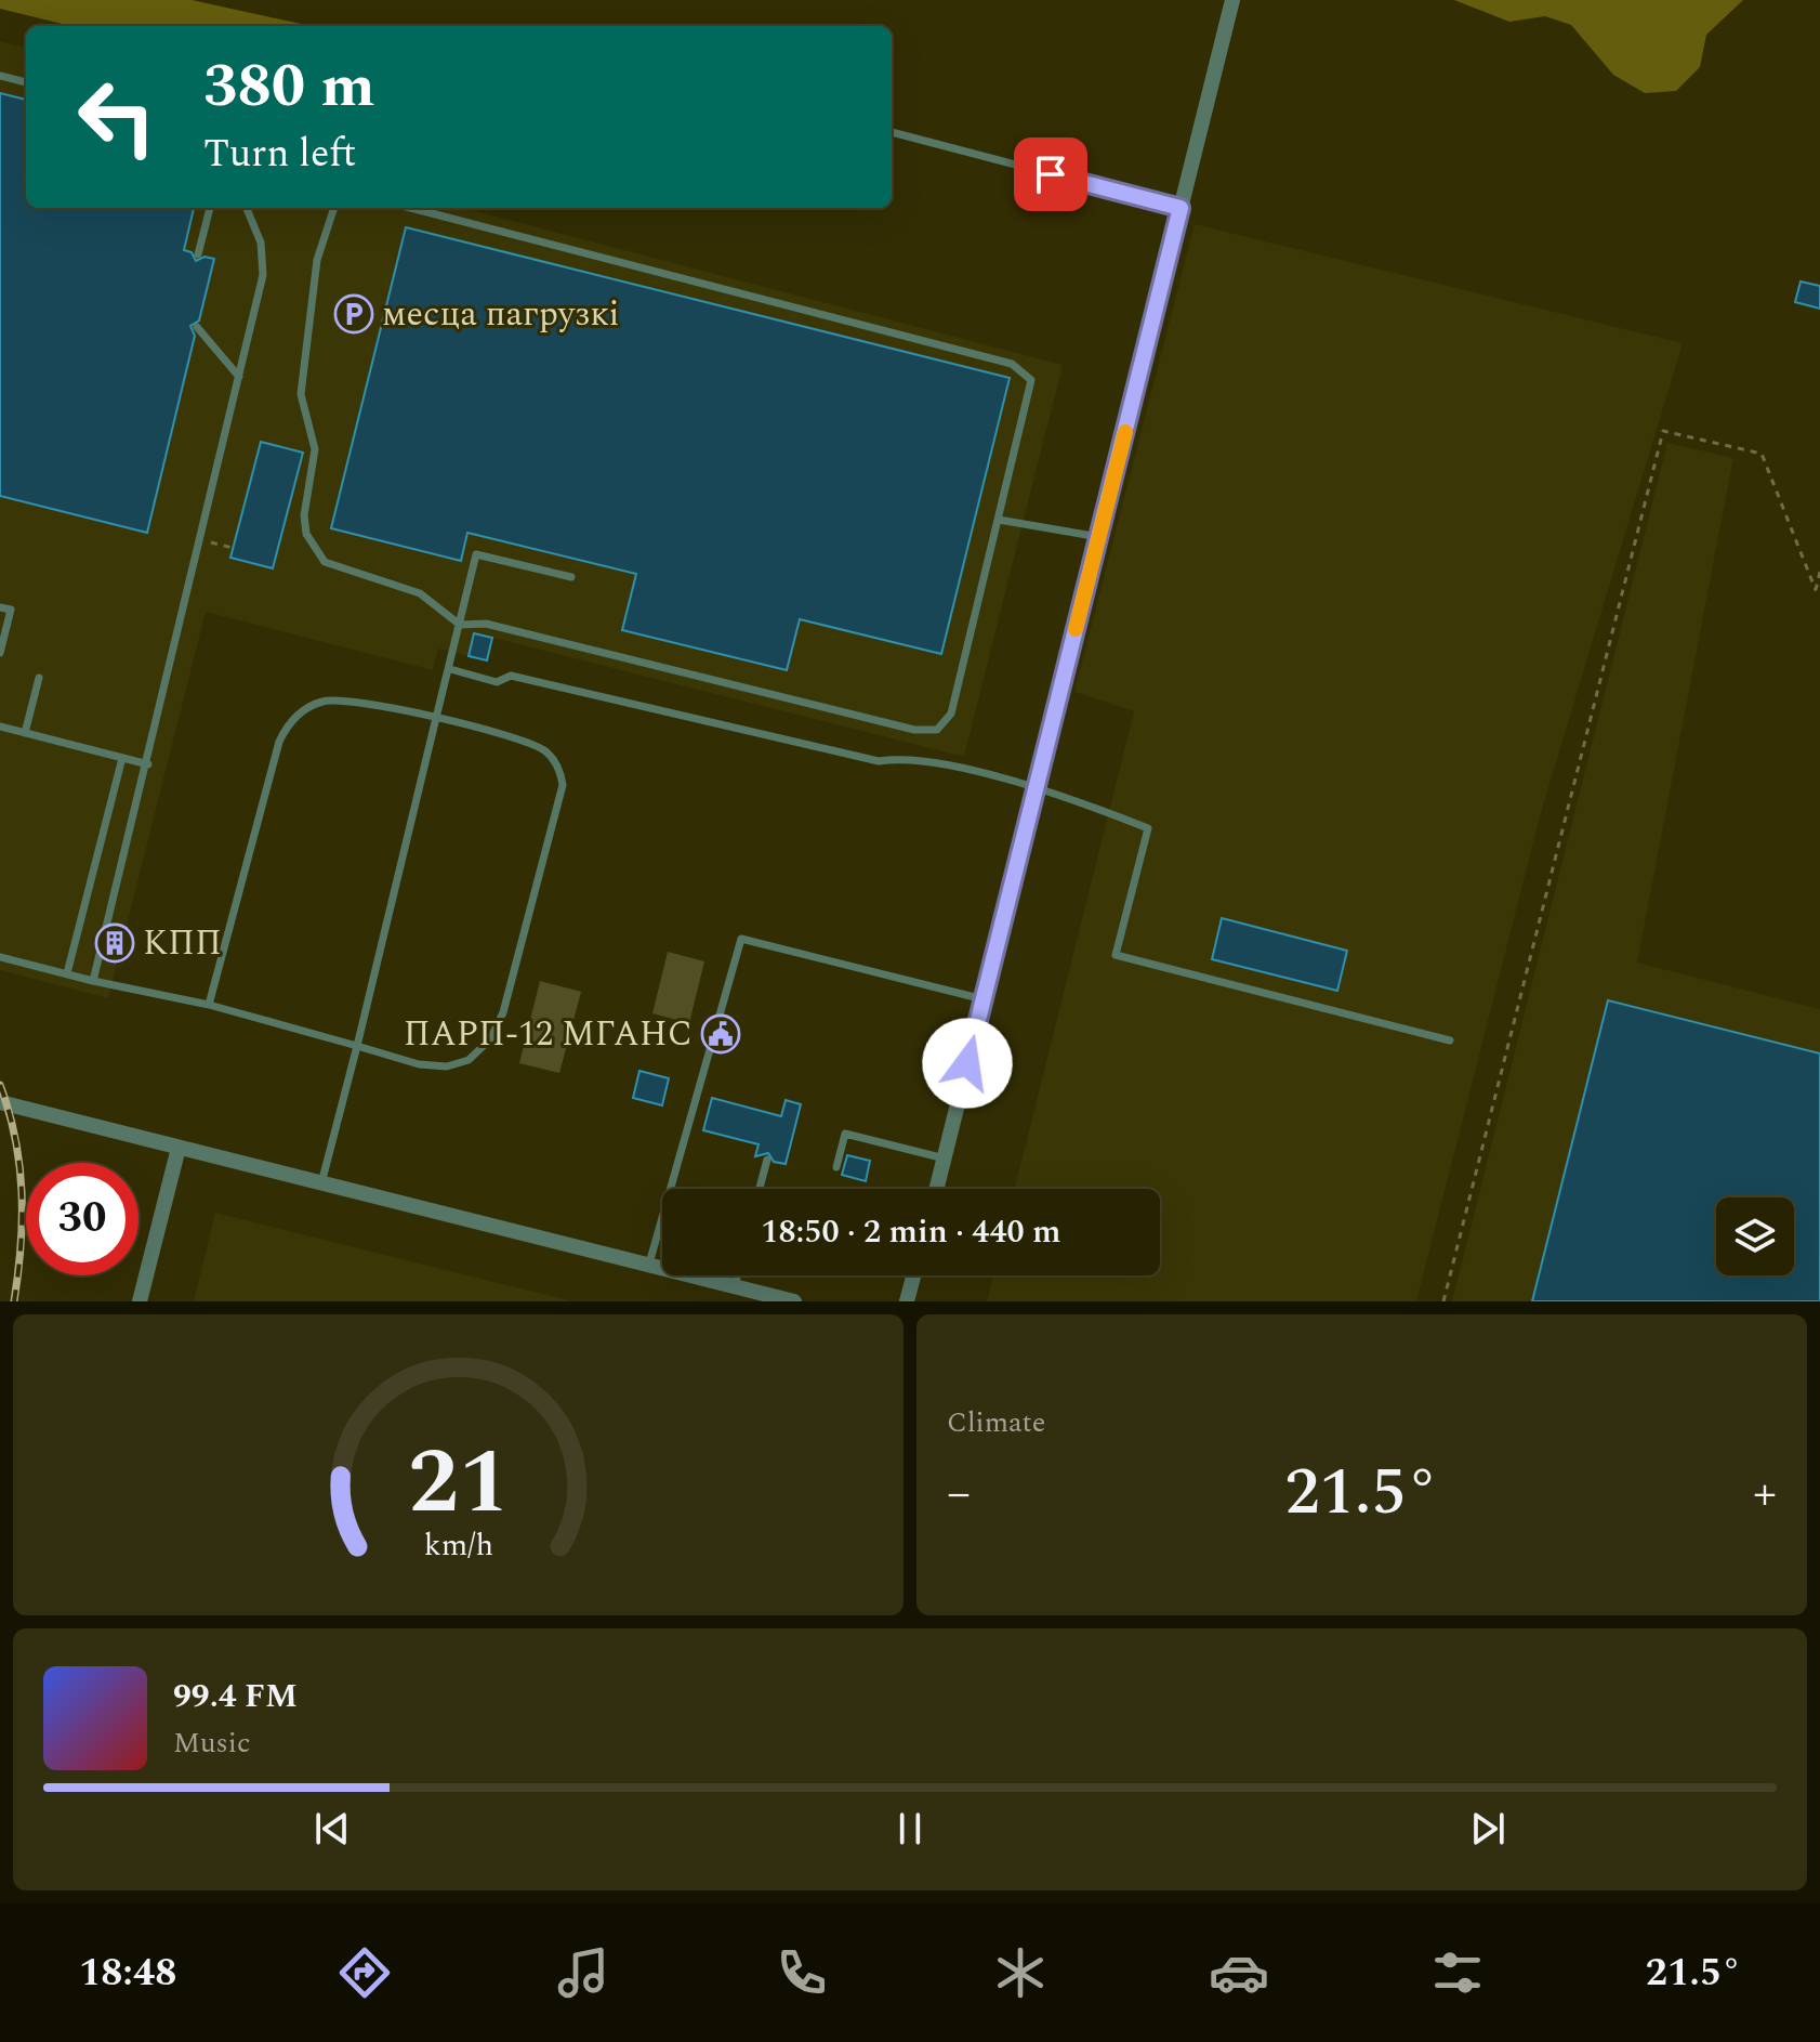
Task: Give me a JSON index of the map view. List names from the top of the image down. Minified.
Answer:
{"places":{"parking":["месца пагрузкі"],"building":["КПП"],"public building":["ПАРП-12 МГАНС"]},"page":{"turn":["380 m","Turn left"],"limit":"30","trip":"18:50 · 2 min · 440 m","tile":"Climate","heat":["−","21.5°","+"],"song":["99.4 FM","Music"],"tabs":["18:48","21.5°"],"gauge":["21","km/h"]}}
